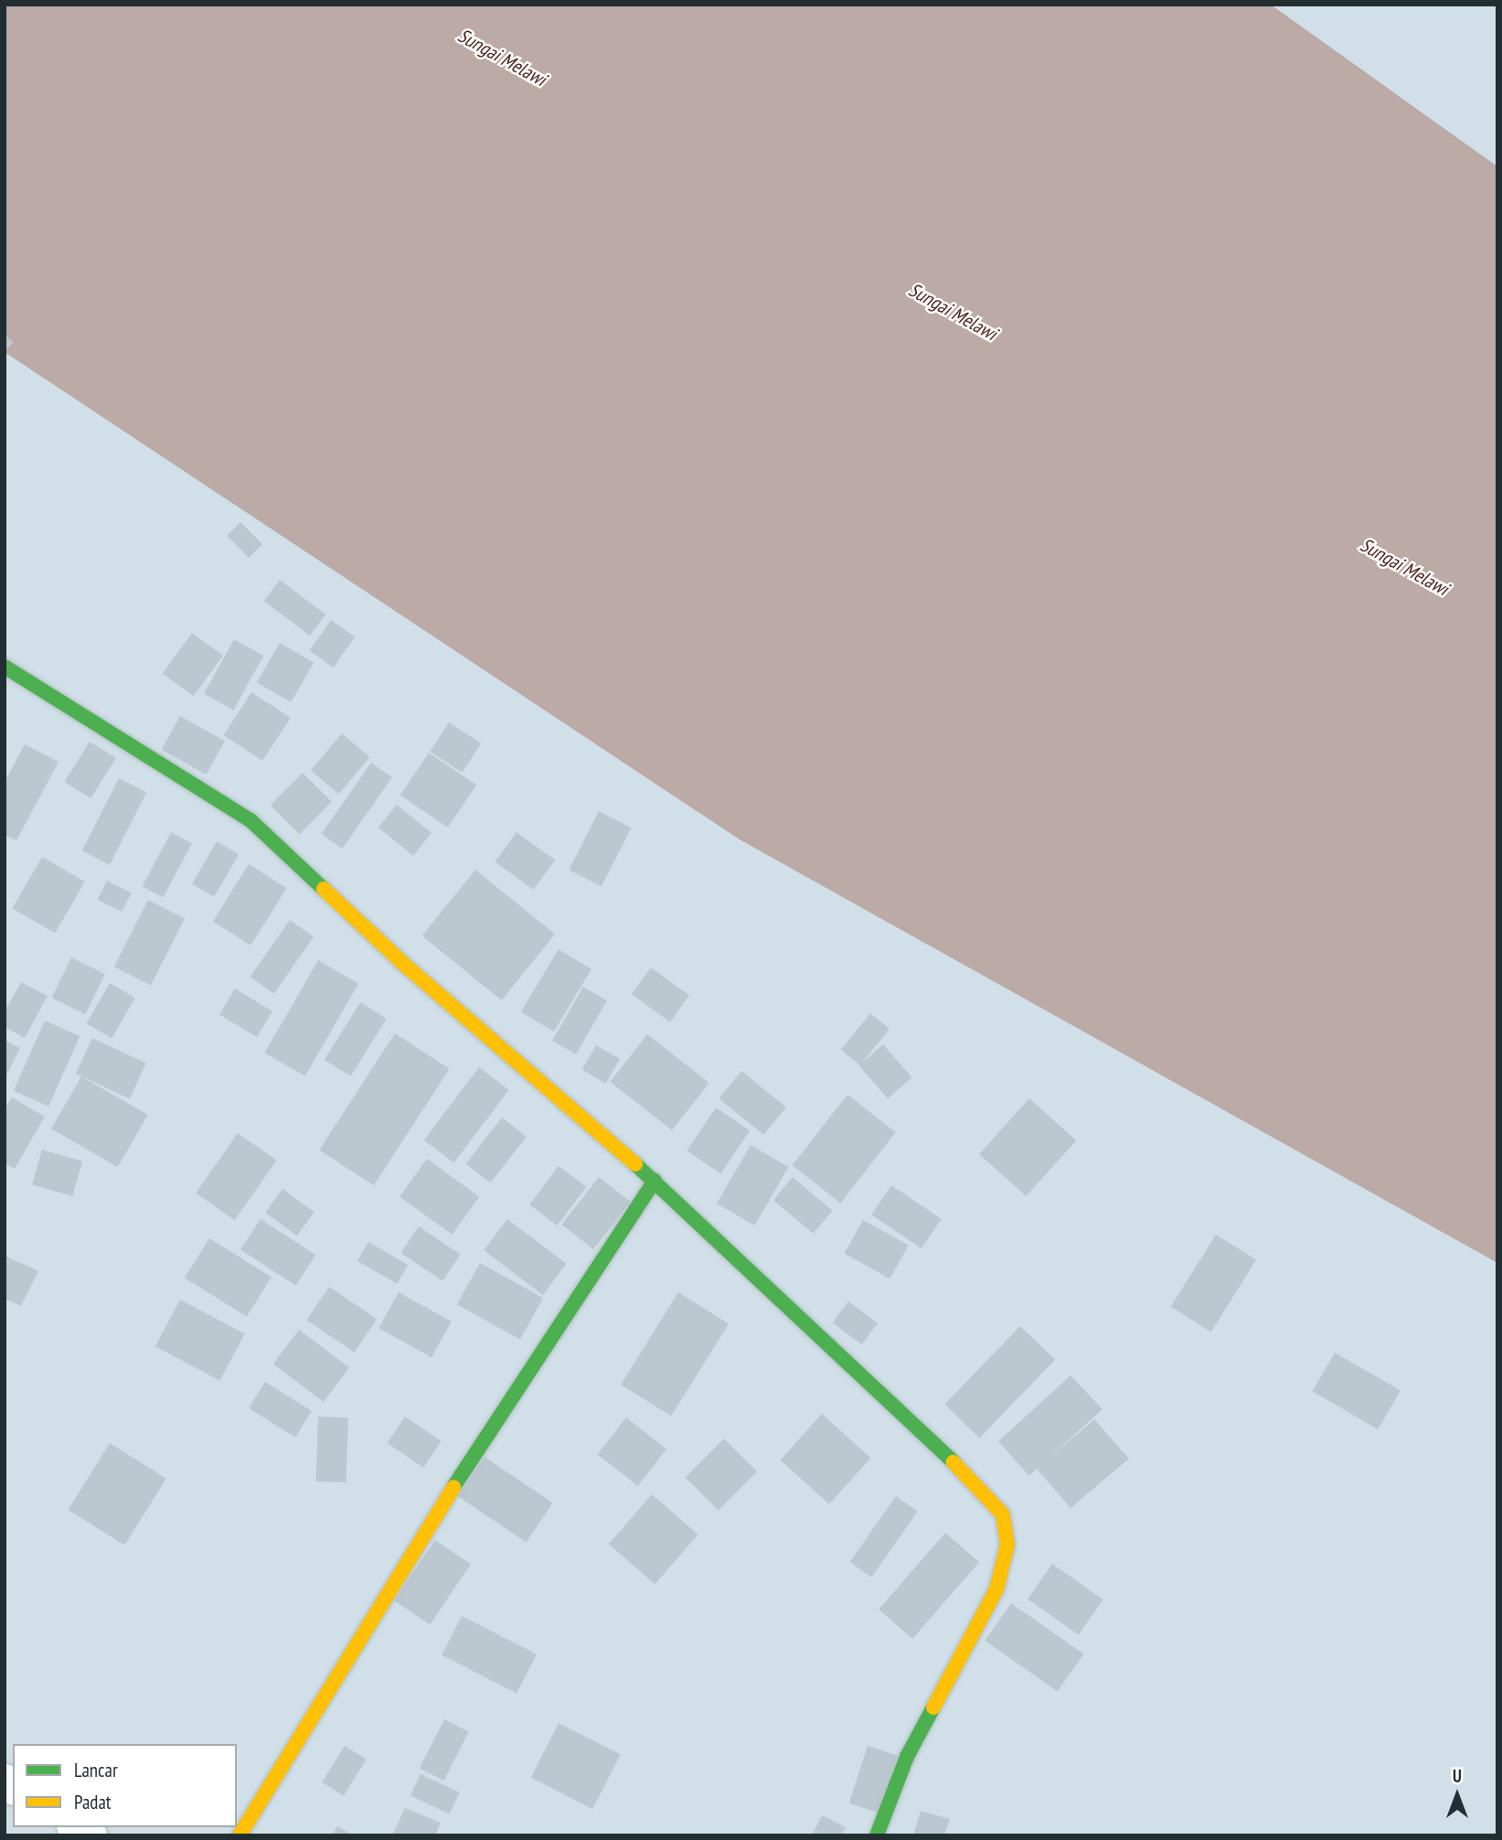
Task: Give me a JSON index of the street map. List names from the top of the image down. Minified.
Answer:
{"water":["Sungai Melawi"],"legend":["Lancar","Padat"],"north":"top"}
